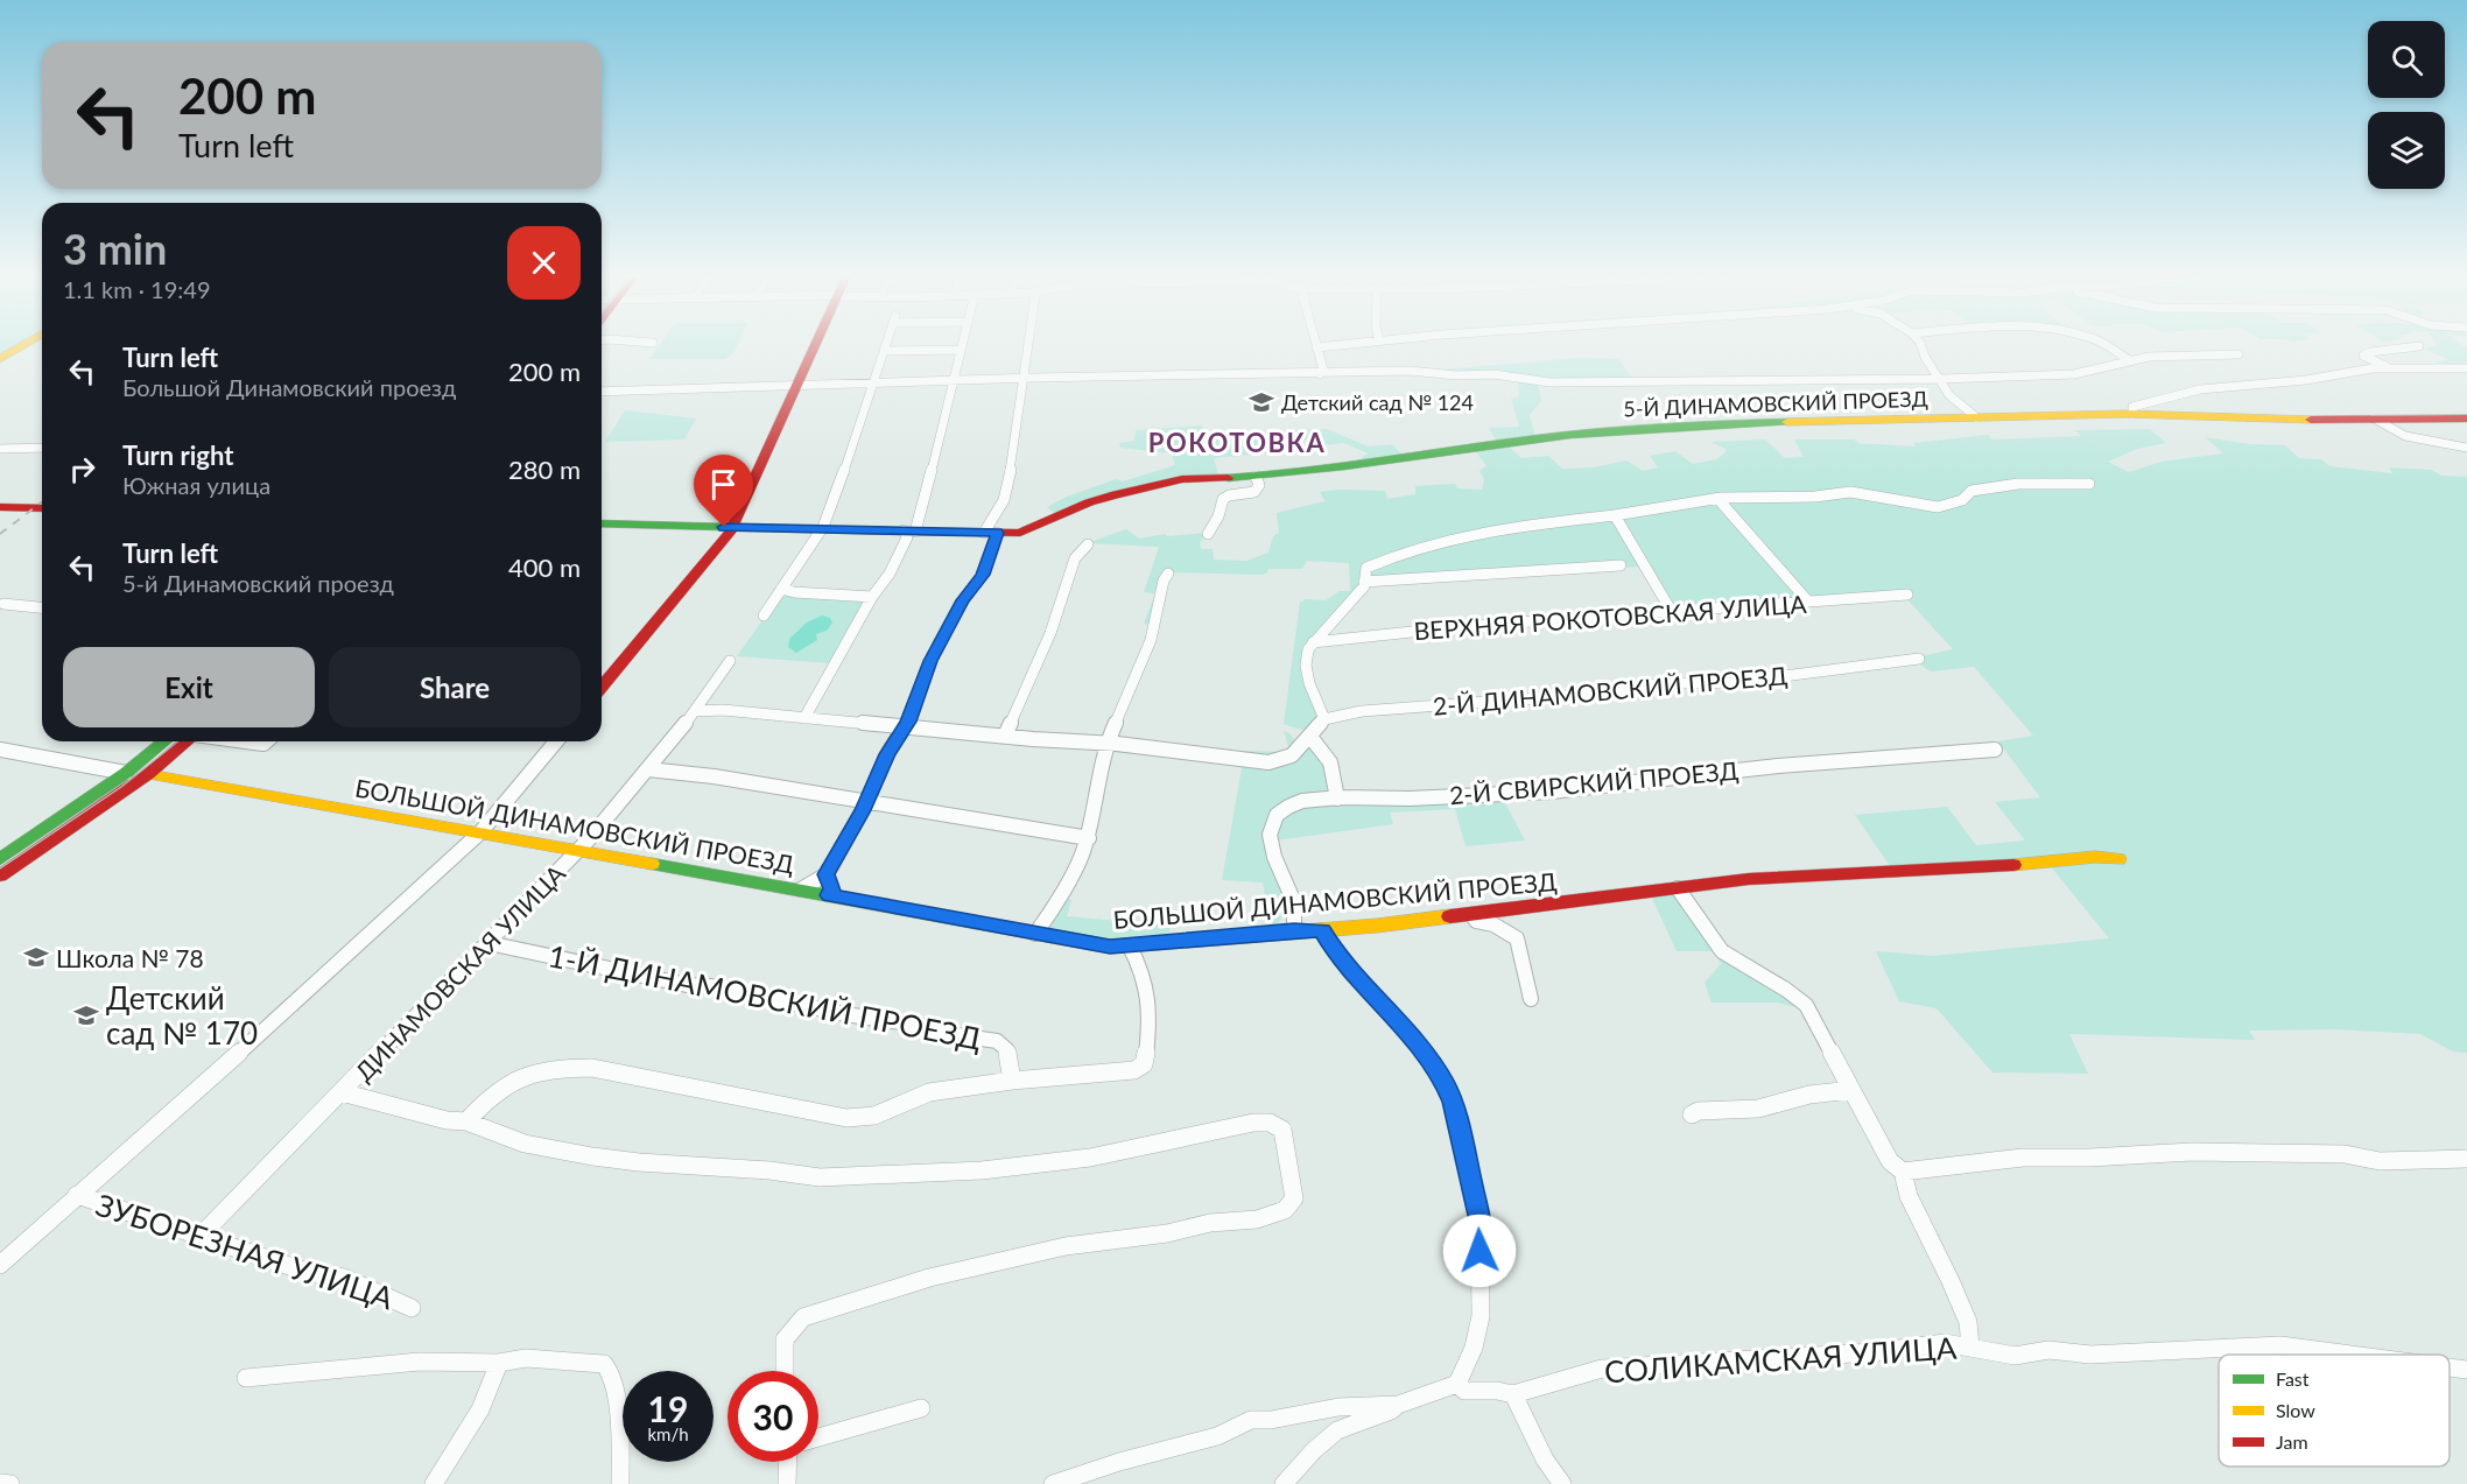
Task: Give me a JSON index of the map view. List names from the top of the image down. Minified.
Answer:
{"streets":{"street":["5-Й ДИНАМОВСКИЙ ПРОЕЗД","ВЕРХНЯЯ РОКОТОВСКАЯ УЛИЦА","2-Й ДИНАМОВСКИЙ ПРОЕЗД","2-Й СВИРСКИЙ ПРОЕЗД","БОЛЬШОЙ ДИНАМОВСКИЙ ПРОЕЗД","ДИНАМОВСКАЯ УЛИЦА","1-Й ДИНАМОВСКИЙ ПРОЕЗД","ЗУБОРЕЗНАЯ УЛИЦА","СОЛИКАМСКАЯ УЛИЦА"]},"crossings":[["2-Й СВИРСКИЙ ПРОЕЗД","БОЛЬШОЙ ДИНАМОВСКИЙ ПРОЕЗД"],["БОЛЬШОЙ ДИНАМОВСКИЙ ПРОЕЗД","ДИНАМОВСКАЯ УЛИЦА"],["ДИНАМОВСКАЯ УЛИЦА","1-Й ДИНАМОВСКИЙ ПРОЕЗД"],["ДИНАМОВСКАЯ УЛИЦА","ЗУБОРЕЗНАЯ УЛИЦА"]],"districts":["РОКОТОВКА"],"places":{"school or university":["Детский сад № 124","Школа № 78","Детский сад № 170"]},"legend":["Fast","Slow","Jam"],"page":{"turn":["200 m","Turn left"],"heading":["3 min","1.1 km · 19:49"],"list":[{"name":"Turn left","note":"Большой Динамовский проезд","value":"200 m"},{"name":"Turn right","note":"Южная улица","value":"280 m"},{"name":"Turn left","note":"5-й Динамовский проезд","value":"400 m"}],"buttons":["Exit","Share"],"speed":"19 km/h","limit":"30"}}
